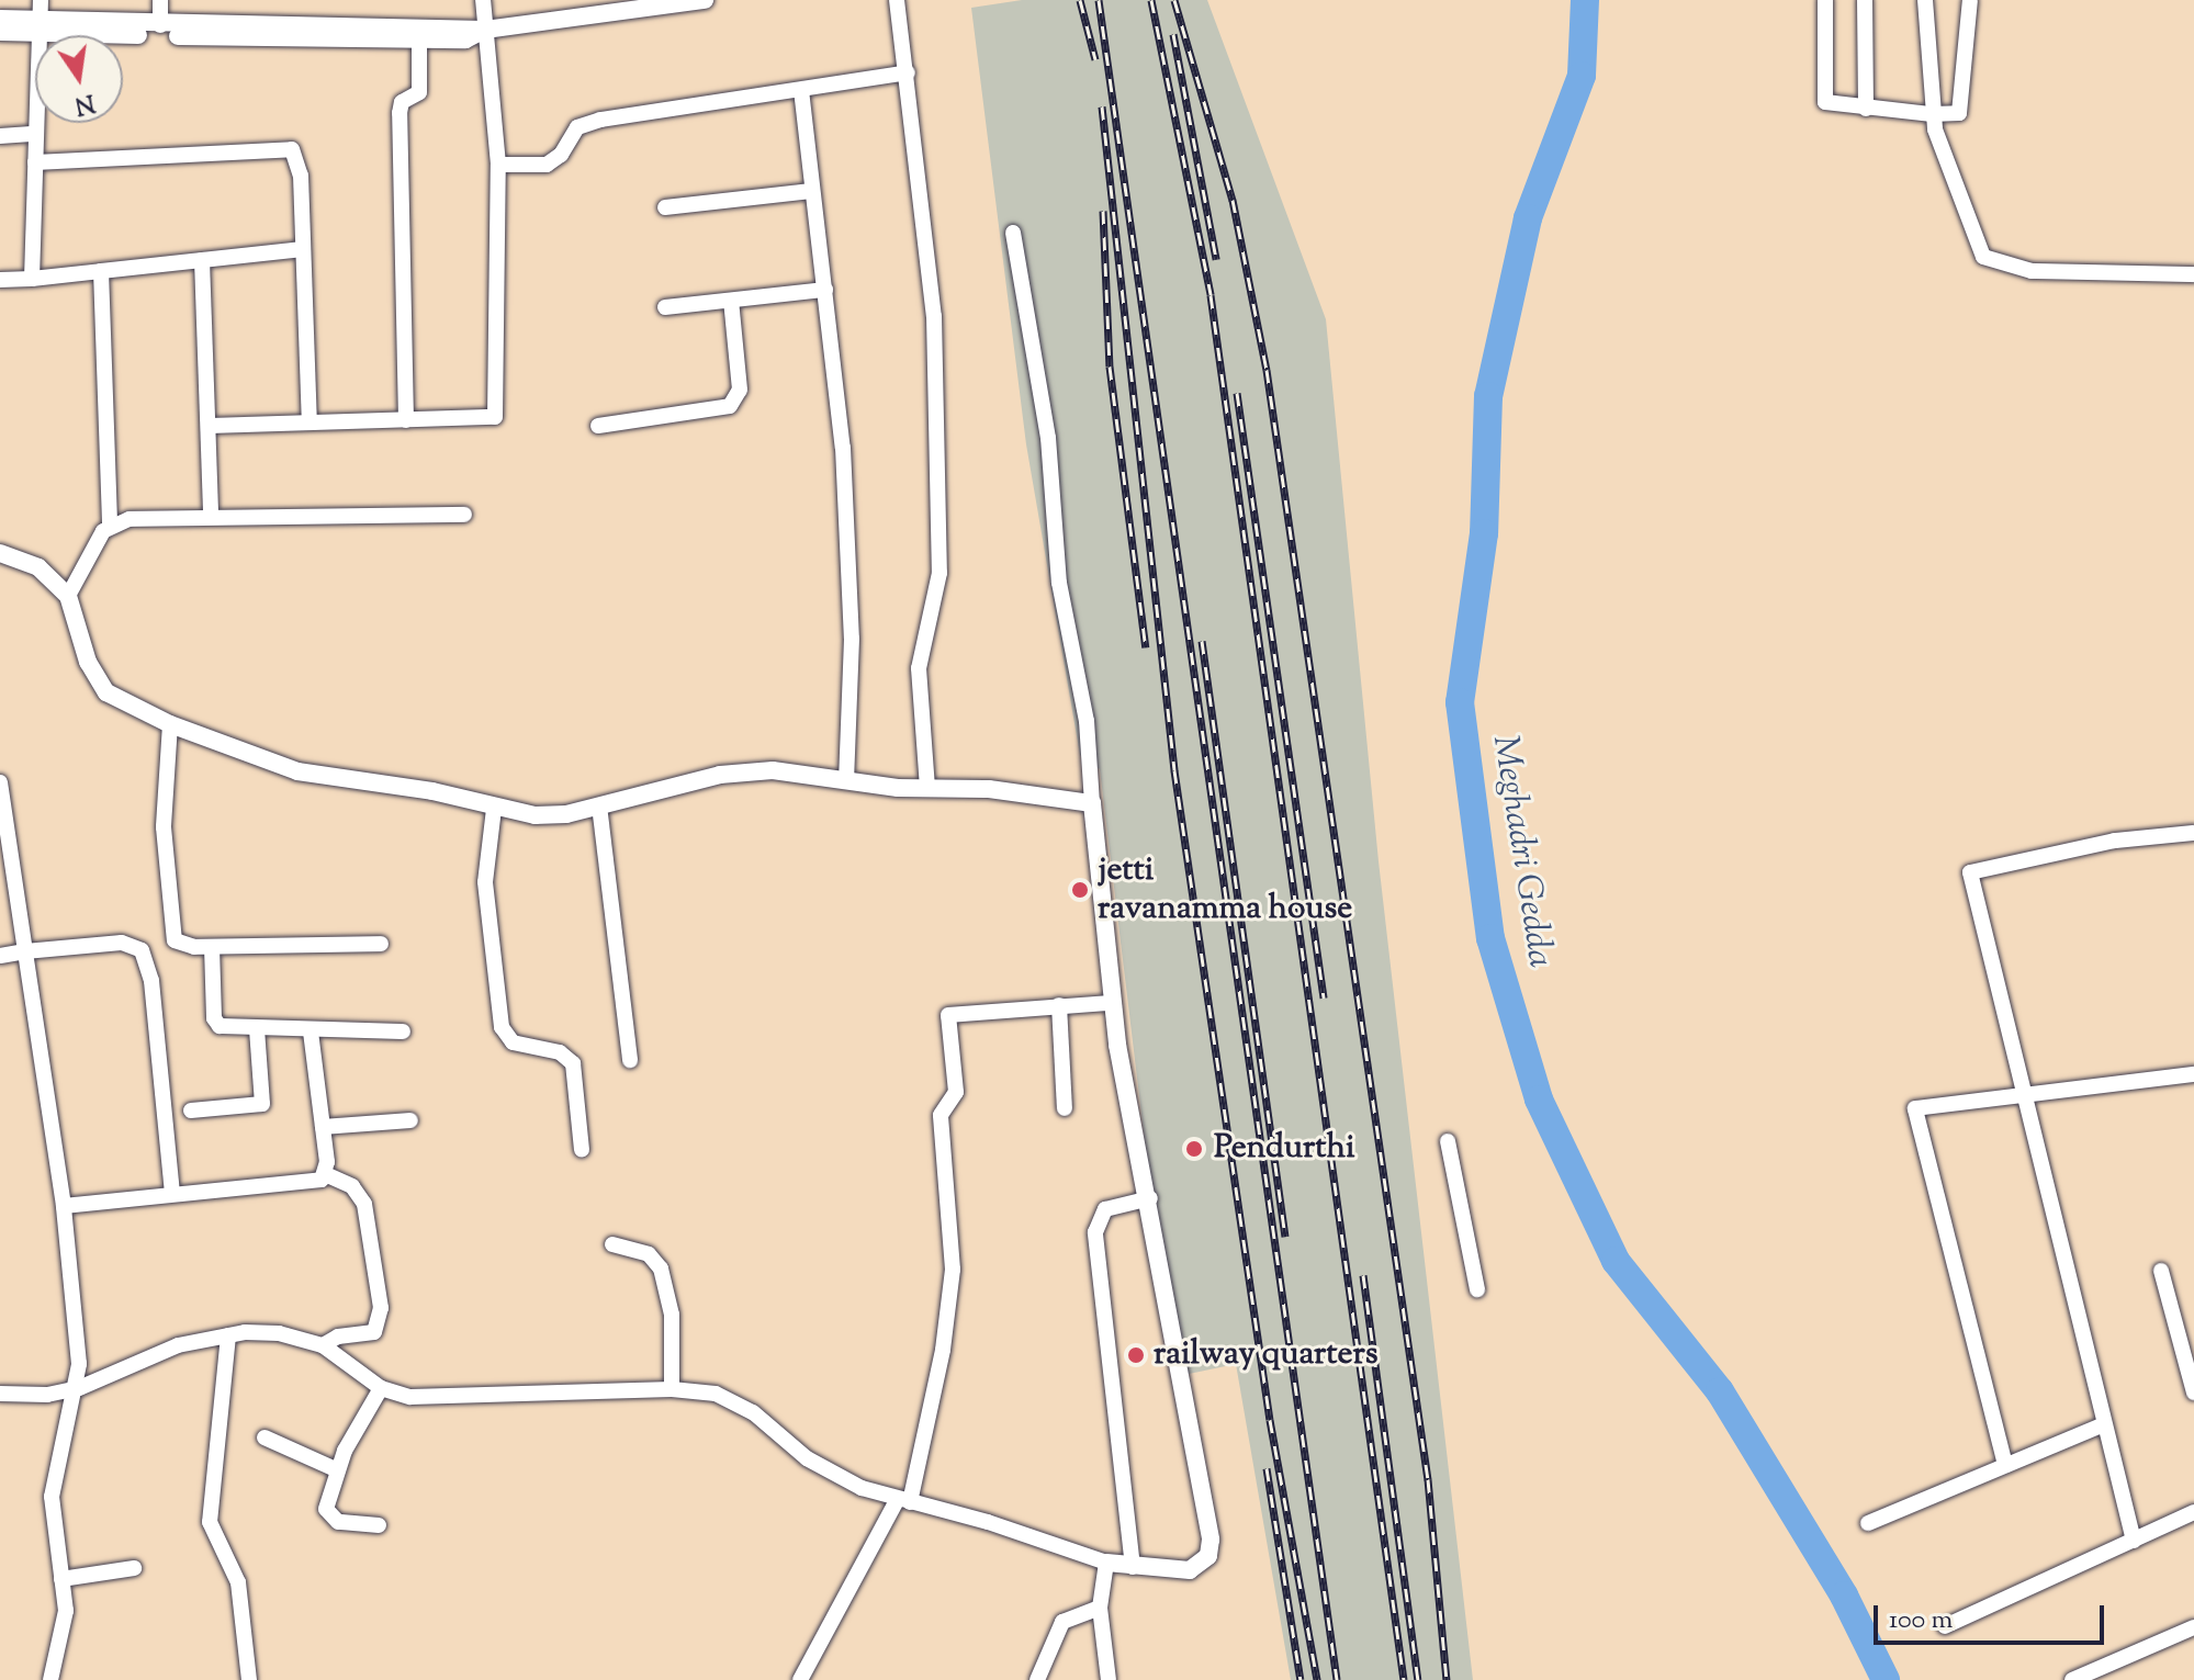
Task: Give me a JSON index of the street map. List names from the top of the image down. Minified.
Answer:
{"water":["Meghadri Gedda"],"places":["jetti ravanamma house","Pendurthi","railway quarters"],"scale_bar":"100 m","north":"bottom"}
